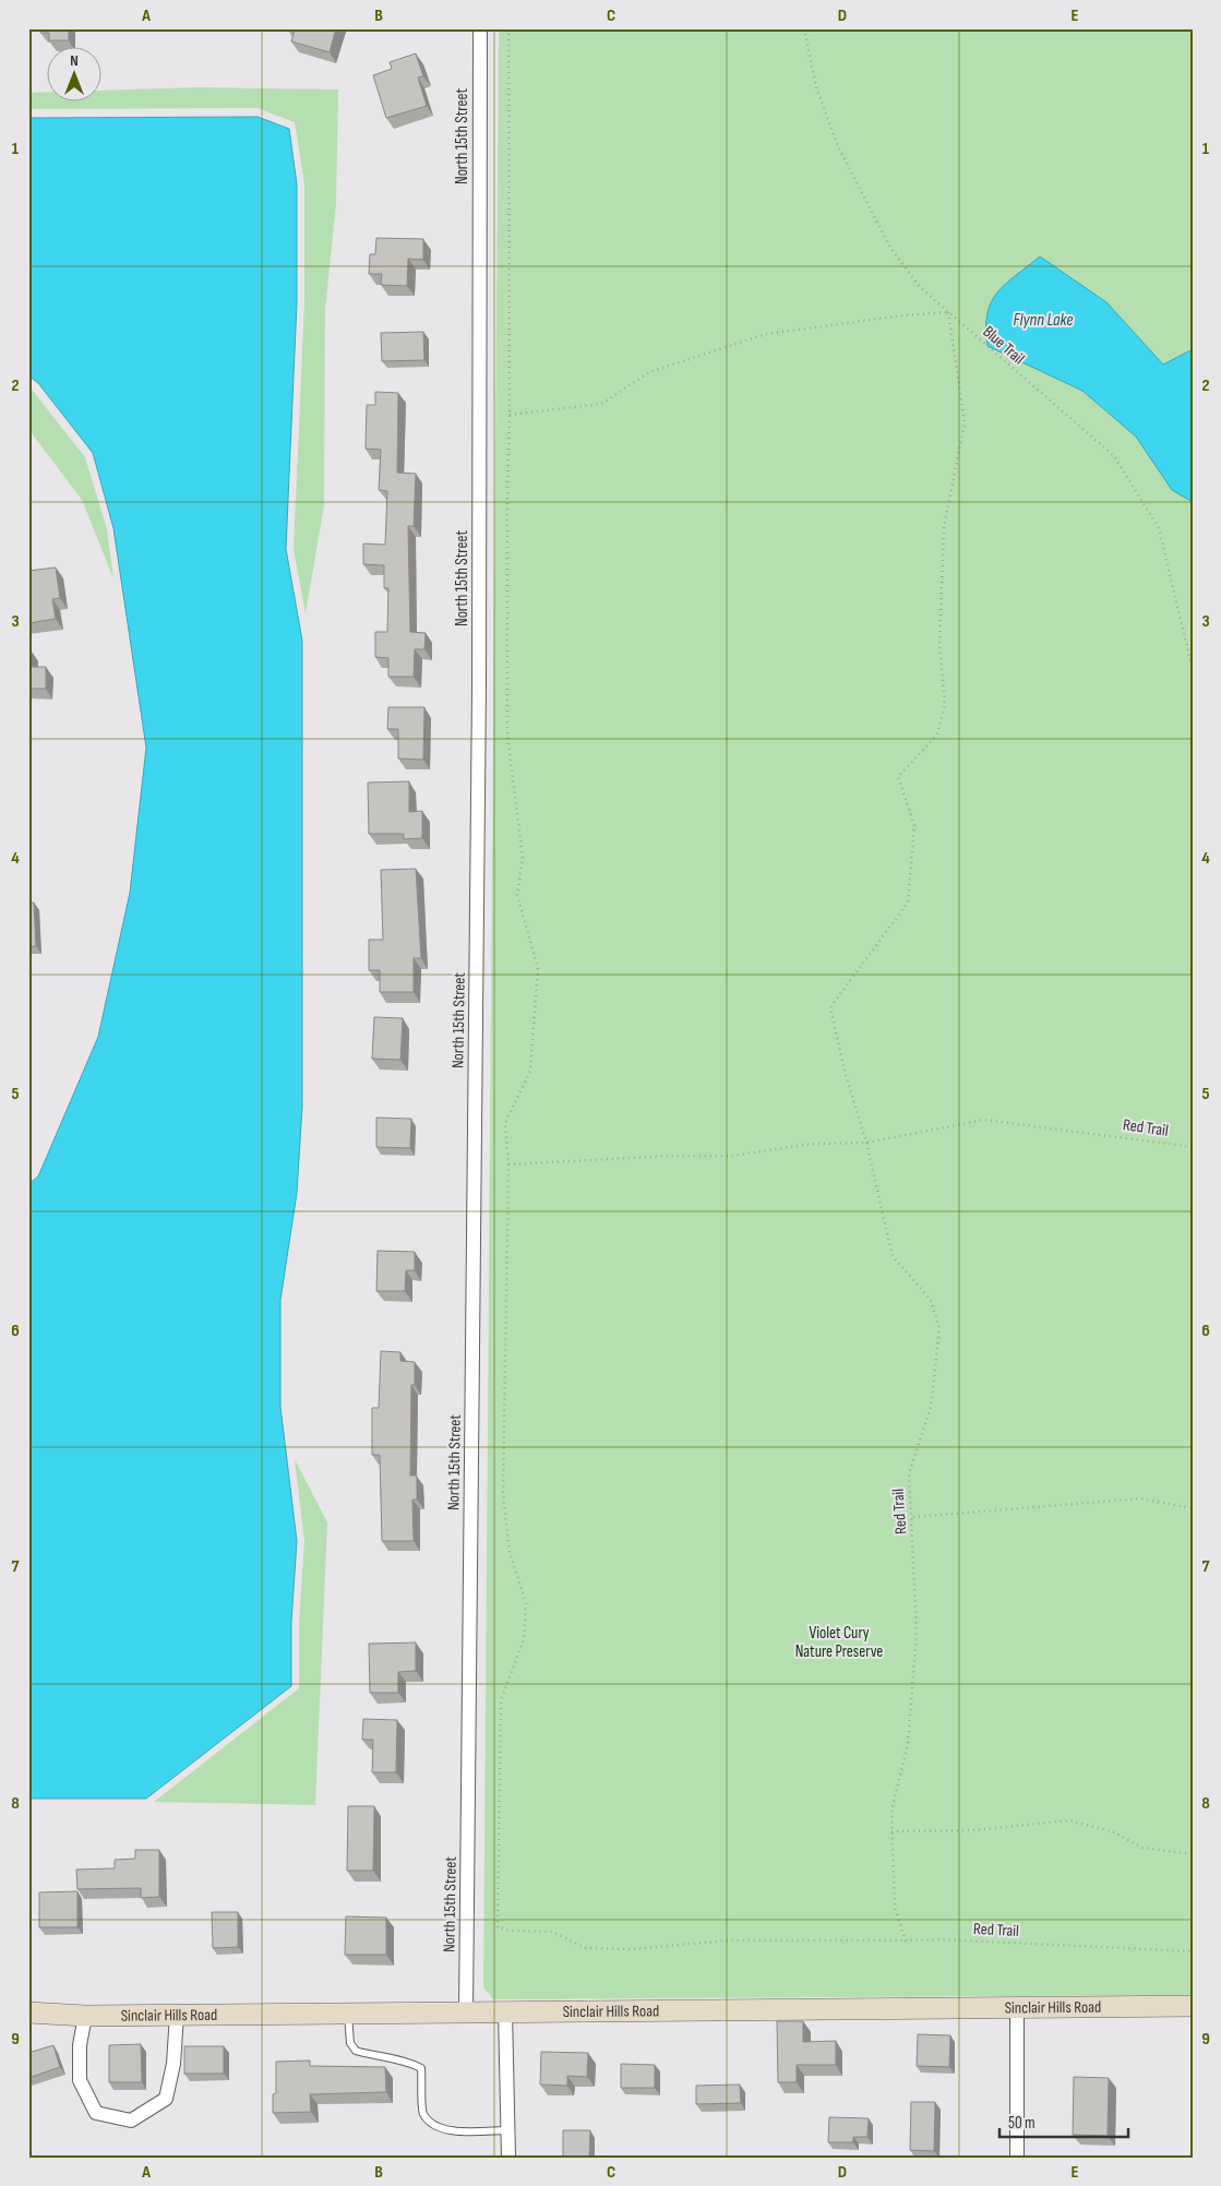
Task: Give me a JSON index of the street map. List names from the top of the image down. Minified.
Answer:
{"streets":{"street":["North 15th Street","Sinclair Hills Road"],"path":["Blue Trail","Red Trail"]},"crossings":[["North 15th Street","Sinclair Hills Road"]],"water":["Flynn Lake"],"parks":["Violet Cury Nature Preserve"],"scale_bar":"50 m","north":"top","grid":{"columns":["A","B","C","D","E"],"rows":["1","2","3","4","5","6","7","8","9"]}}
